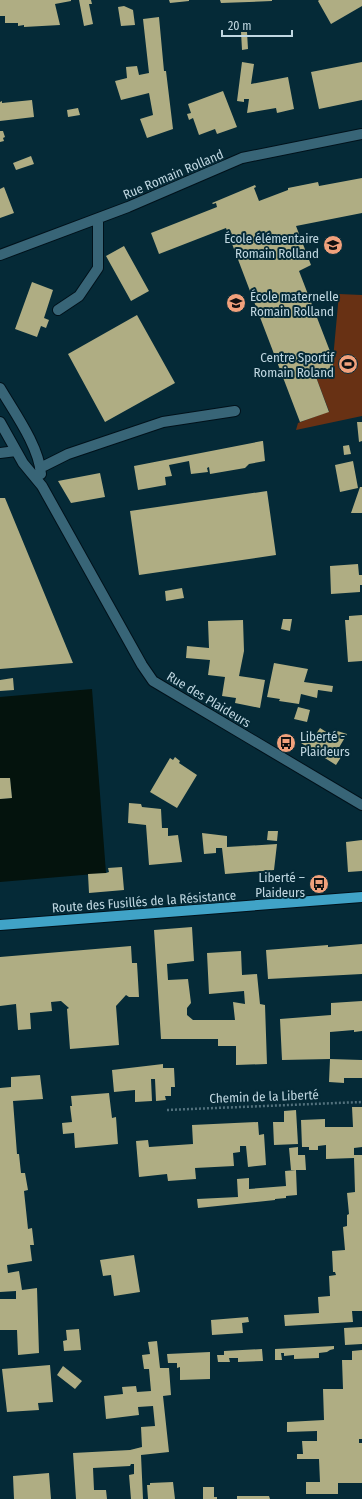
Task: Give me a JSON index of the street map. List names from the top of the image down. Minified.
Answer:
{"streets":{"main road":["Route des Fusillés de la Résistance"],"street":["Rue Romain Rolland","Rue des Plaideurs"],"path":["Chemin de la Liberté"]},"places":{"school or university":["École élémentaire Romain Rolland","École maternelle Romain Rolland"],"sports":["Centre Sportif Romain Roland"],"bus stop":["Liberté - Plaideurs","Liberté – Plaideurs"]},"scale_bar":"20 m"}
